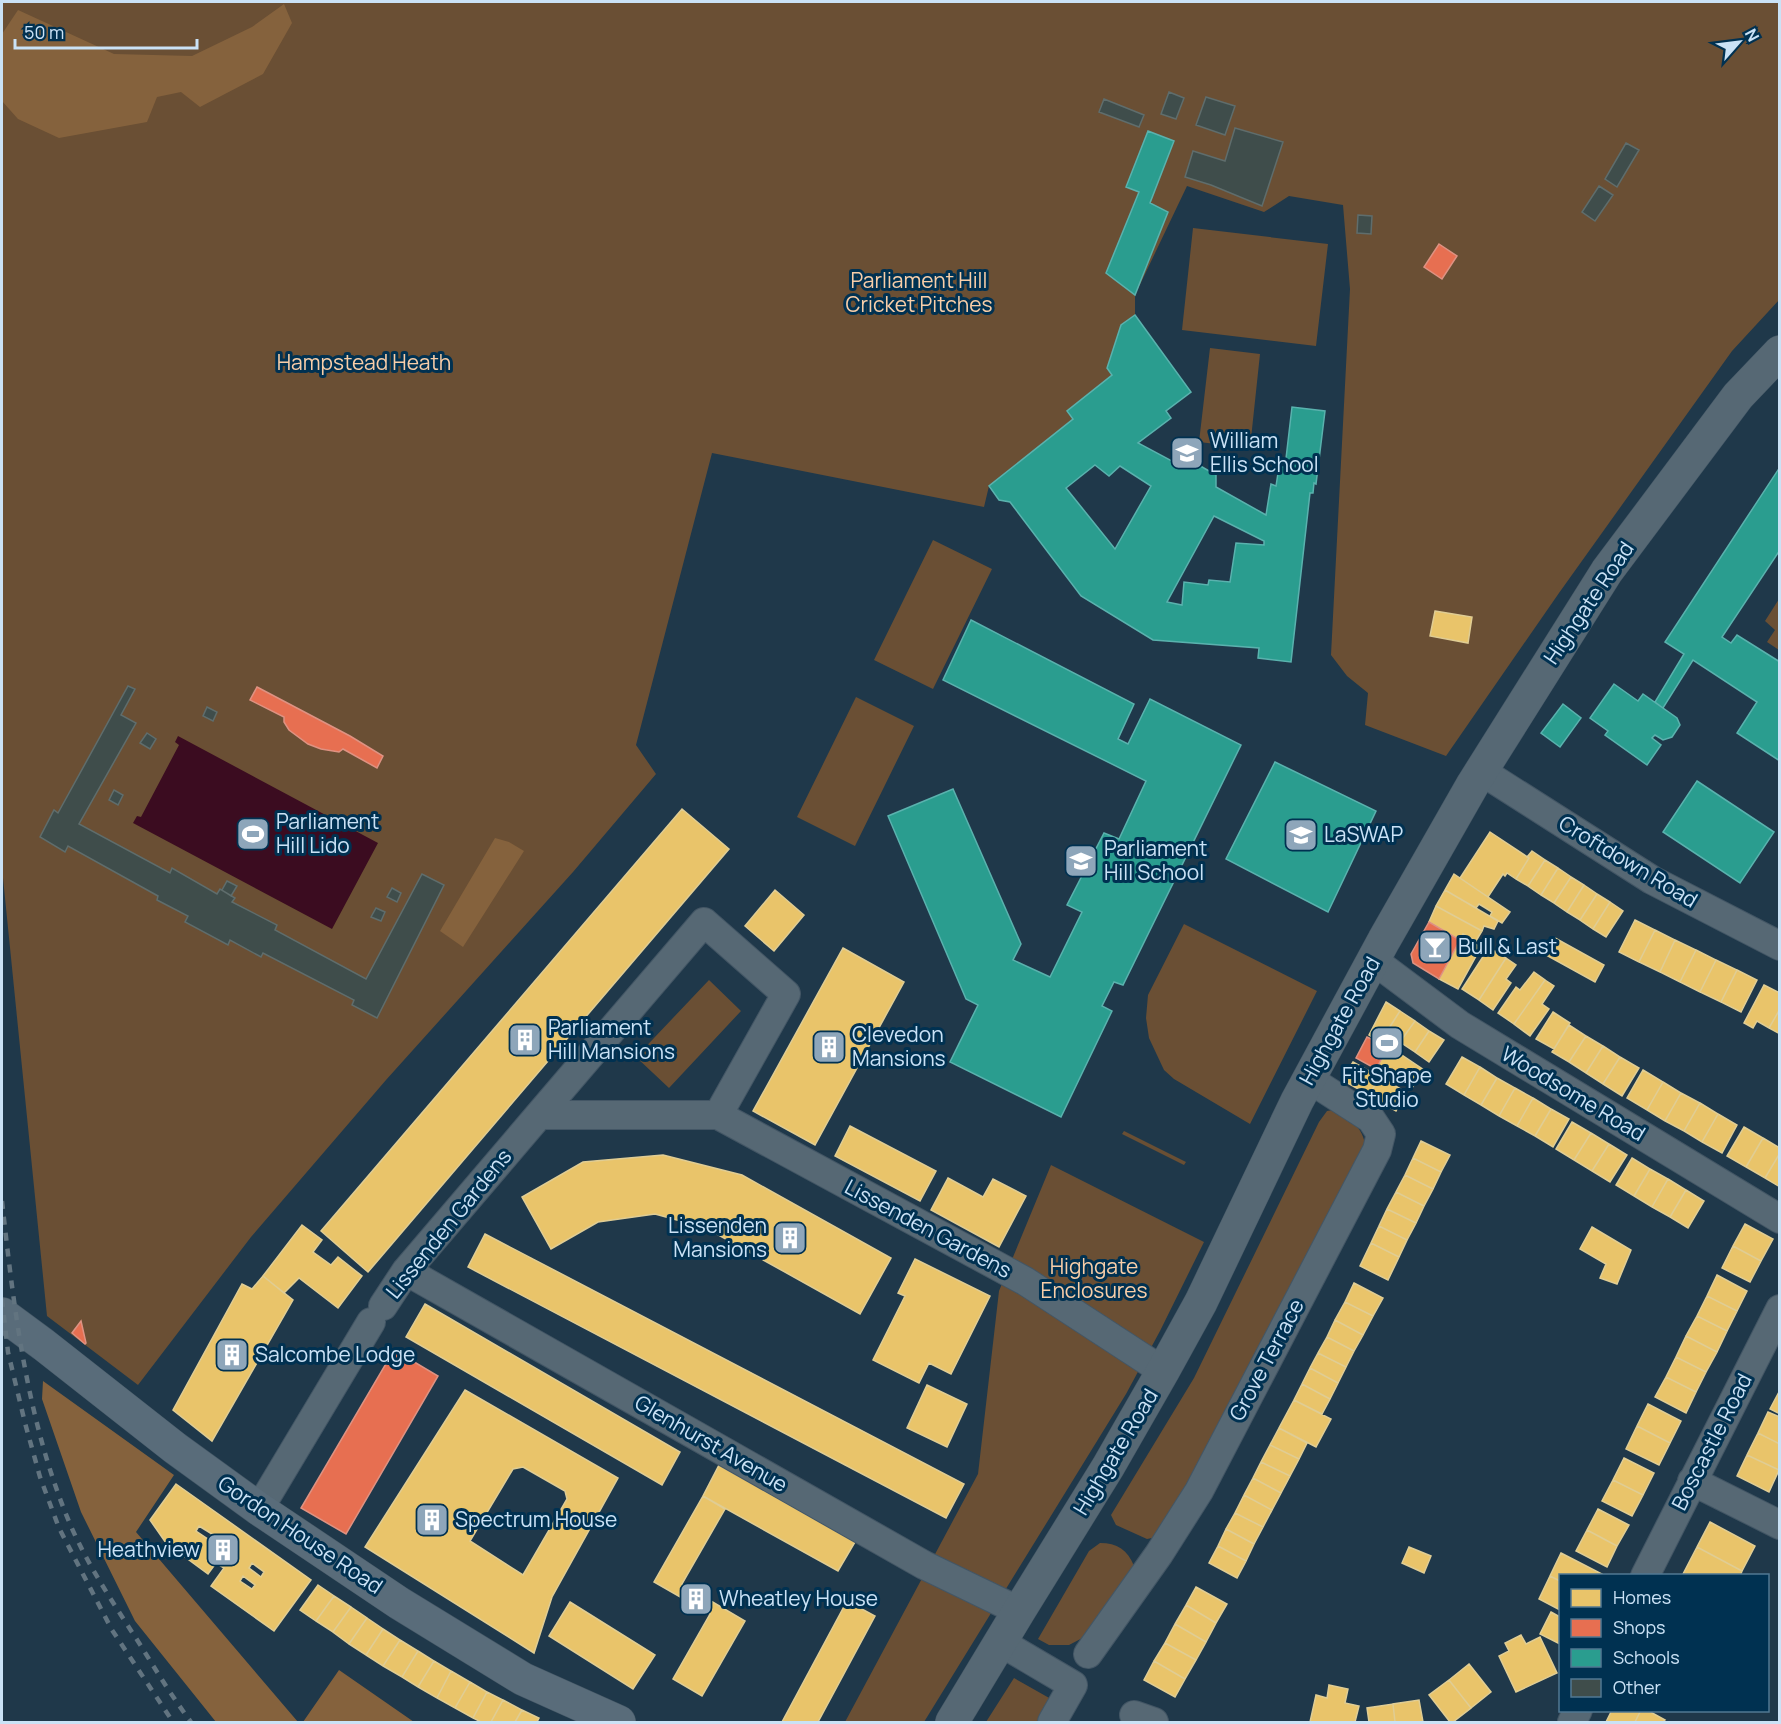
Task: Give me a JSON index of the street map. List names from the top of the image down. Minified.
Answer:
{"streets":{"main road":["Gordon House Road"],"street":["Highgate Road","Croftdown Road","Woodsome Road","Lissenden Gardens","Grove Terrace","Boscastle Road","Glenhurst Avenue"]},"crossings":[["Highgate Road","Croftdown Road"],["Highgate Road","Woodsome Road"],["Highgate Road","Lissenden Gardens"],["Highgate Road","Grove Terrace"],["Highgate Road","Glenhurst Avenue"],["Lissenden Gardens","Glenhurst Avenue"],["Lissenden Gardens","Gordon House Road"]],"parks":["Parliament Hill Cricket Pitches","Hampstead Heath","Highgate Enclosures"],"places":{"school or university":["William Ellis School","LaSWAP","Parliament Hill School"],"sports":["Parliament Hill Lido","Fit Shape Studio"],"bar":["Bull & Last"],"building":["Parliament Hill Mansions","Clevedon Mansions","Lissenden Mansions","Salcombe Lodge","Spectrum House","Heathview","Wheatley House"]},"legend":["Homes","Shops","Schools","Other"],"scale_bar":"50 m","north":"top right"}
